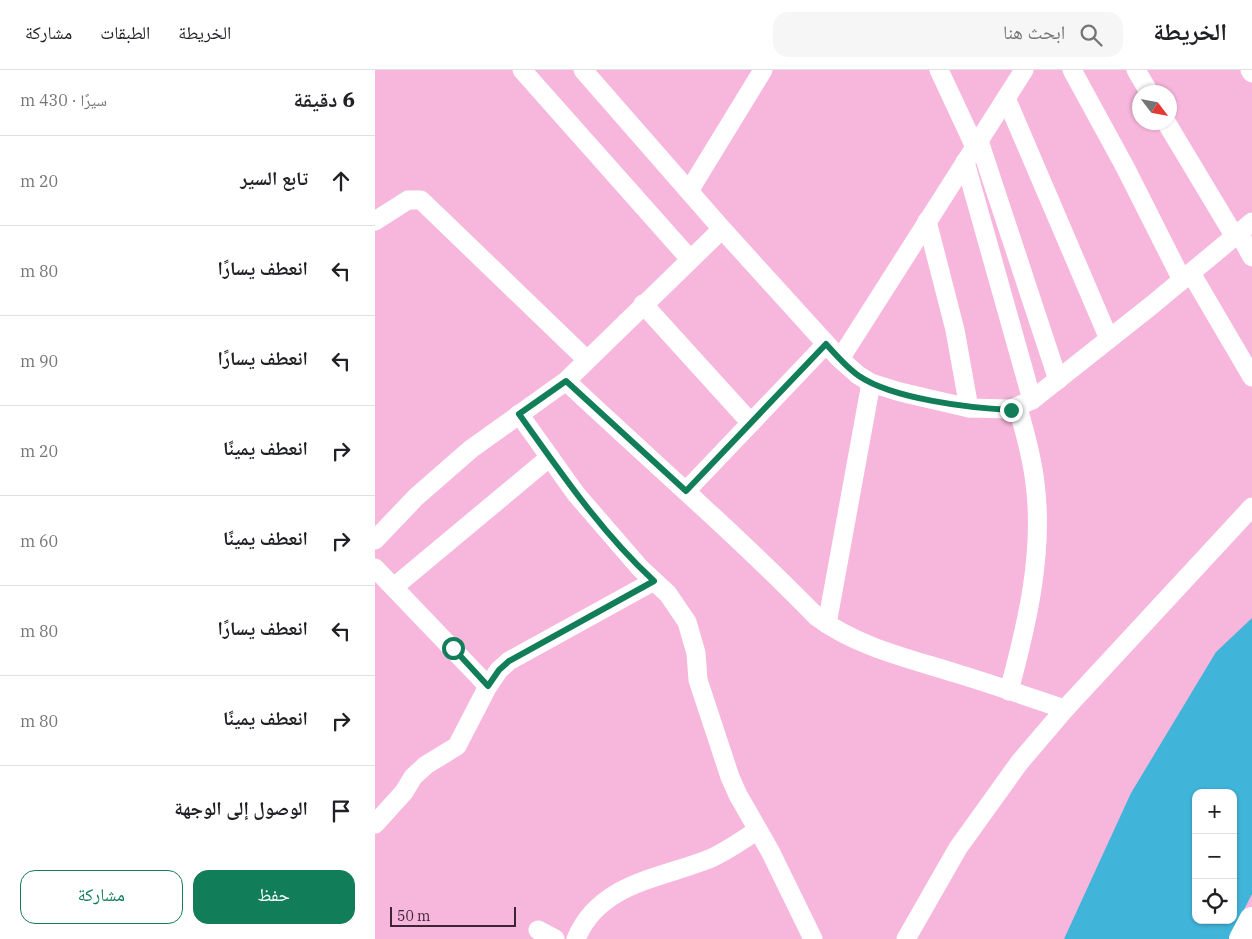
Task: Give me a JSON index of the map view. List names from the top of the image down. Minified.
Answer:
{"scale_bar":"50 m","north":"bottom right","page":{"header":"الخريطة","search":"ابحث هنا","nav":["الخريطة","الطبقات","مشاركة"],"heading":["6 دقيقة","سيرًا · 430 m"],"list":[["تابع السير","20 m"],["انعطف يسارًا","80 m"],["انعطف يسارًا","90 m"],["انعطف يمينًا","20 m"],["انعطف يمينًا","60 m"],["انعطف يسارًا","80 m"],["انعطف يمينًا","80 m"],"الوصول إلى الوجهة"],"map_buttons":["+","−"],"buttons":["حفظ","مشاركة"],"scale":"50 m"}}
